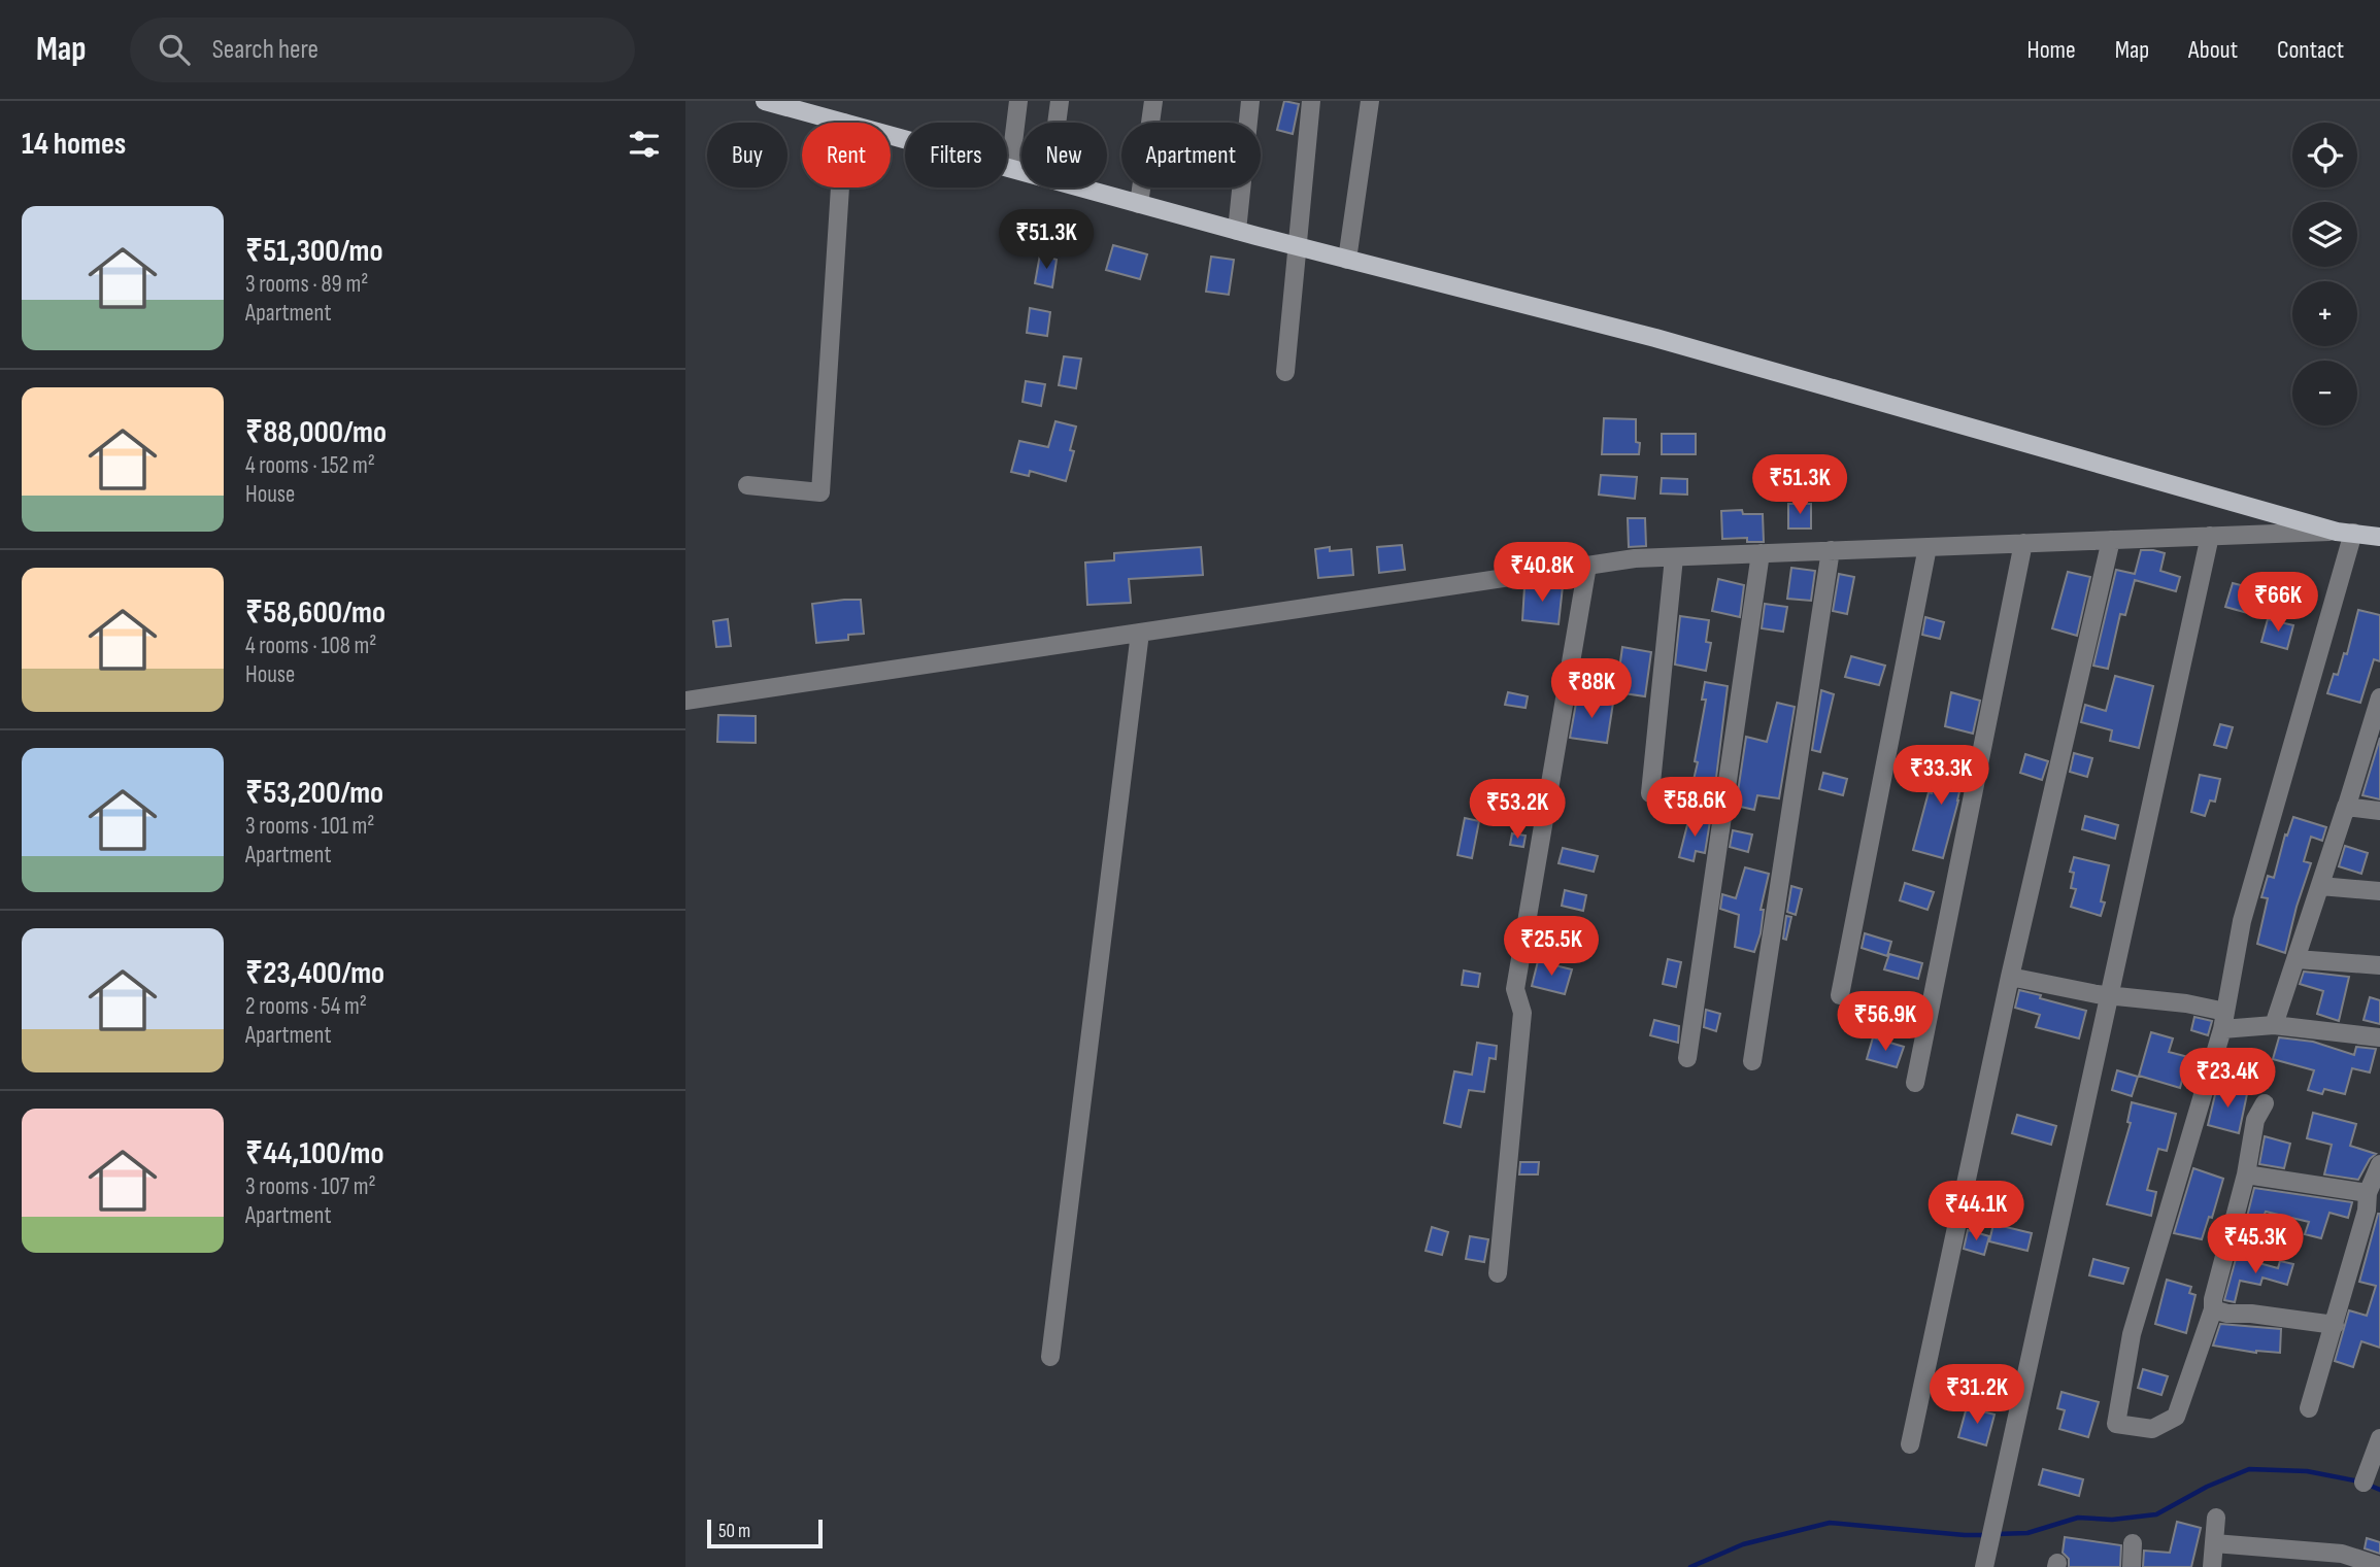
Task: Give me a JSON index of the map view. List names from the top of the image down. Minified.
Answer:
{"scale_bar":"50 m","page":{"header":"Map","search":"Search here","nav":["Home","Map","About","Contact"],"heading":"14 homes","map_buttons":["+","−"],"chip":["Buy","Rent","Filters","New","Apartment"],"list":[{"name":"₹51,300/mo","note":"3 rooms · 89 m² · Apartment"},{"name":"₹88,000/mo","note":"4 rooms · 152 m² · House"},{"name":"₹58,600/mo","note":"4 rooms · 108 m² · House"},{"name":"₹53,200/mo","note":"3 rooms · 101 m² · Apartment"},{"name":"₹23,400/mo","note":"2 rooms · 54 m² · Apartment"},{"name":"₹44,100/mo","note":"3 rooms · 107 m² · Apartment"}],"price":["₹51.3K","₹51.3K","₹40.8K","₹66K","₹88K","₹33.3K","₹58.6K","₹53.2K","₹25.5K","₹56.9K","₹23.4K","₹44.1K","₹45.3K","₹31.2K"],"scale":"50 m"}}
